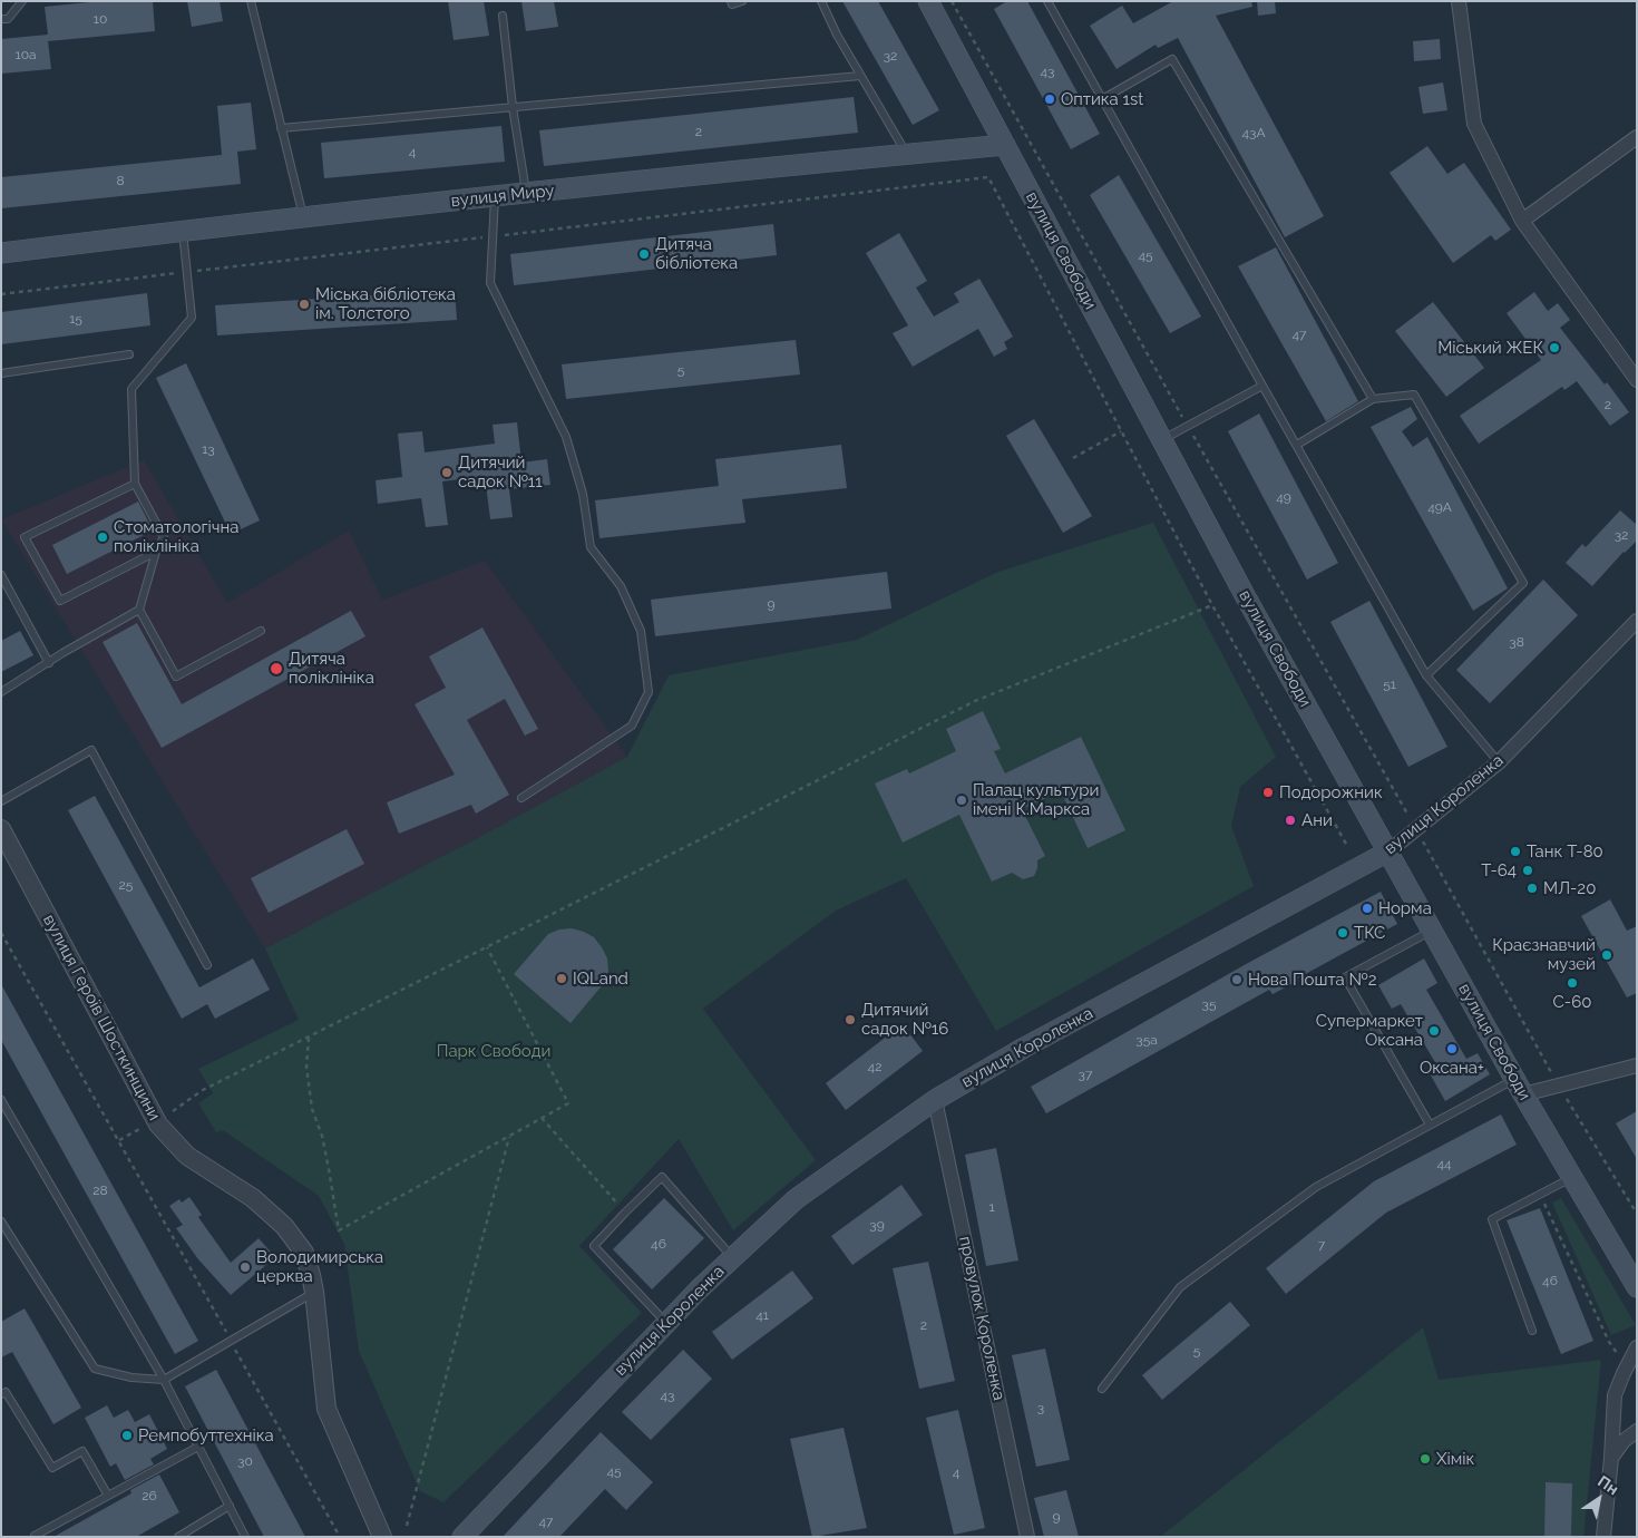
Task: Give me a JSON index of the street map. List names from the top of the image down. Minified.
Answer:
{"streets":{"main road":["вулиця Миру","вулиця Свободи","вулиця Короленка"],"street":["вулиця Героїв Шосткинщини","провулок Короленка"]},"crossings":[["вулиця Миру","вулиця Свободи"],["вулиця Свободи","вулиця Короленка"],["вулиця Короленка","провулок Короленка"]],"parks":["Парк Свободи"],"places":["Оптика 1st","Дитяча бібліотека","Міська бібліотека ім. Толстого","Міський ЖЕК","Дитячий садок №11","Стоматологічна поліклініка","Дитяча поліклініка","Подорожник","Палац культури імені К.Маркса","Ани","Танк Т-80","Т-64","МЛ-20","Норма","ТКС","Краєзнавчий музей","IQLand","Нова Пошта №2","С-60","Дитячий садок №16","Супермаркет Оксана","Оксана+","Володимирська церква","Ремпобуттехніка","Хімік"],"house_numbers":["10","10а","32","43","2","43А","4","8","45","15","47","5","2","13","49","49А","32","9","38","51","25","35","35а","42","37","44","28","1","39","46","7","46","41","2","5","43","3","30","45","4","26","9","47"],"north":"top right"}
